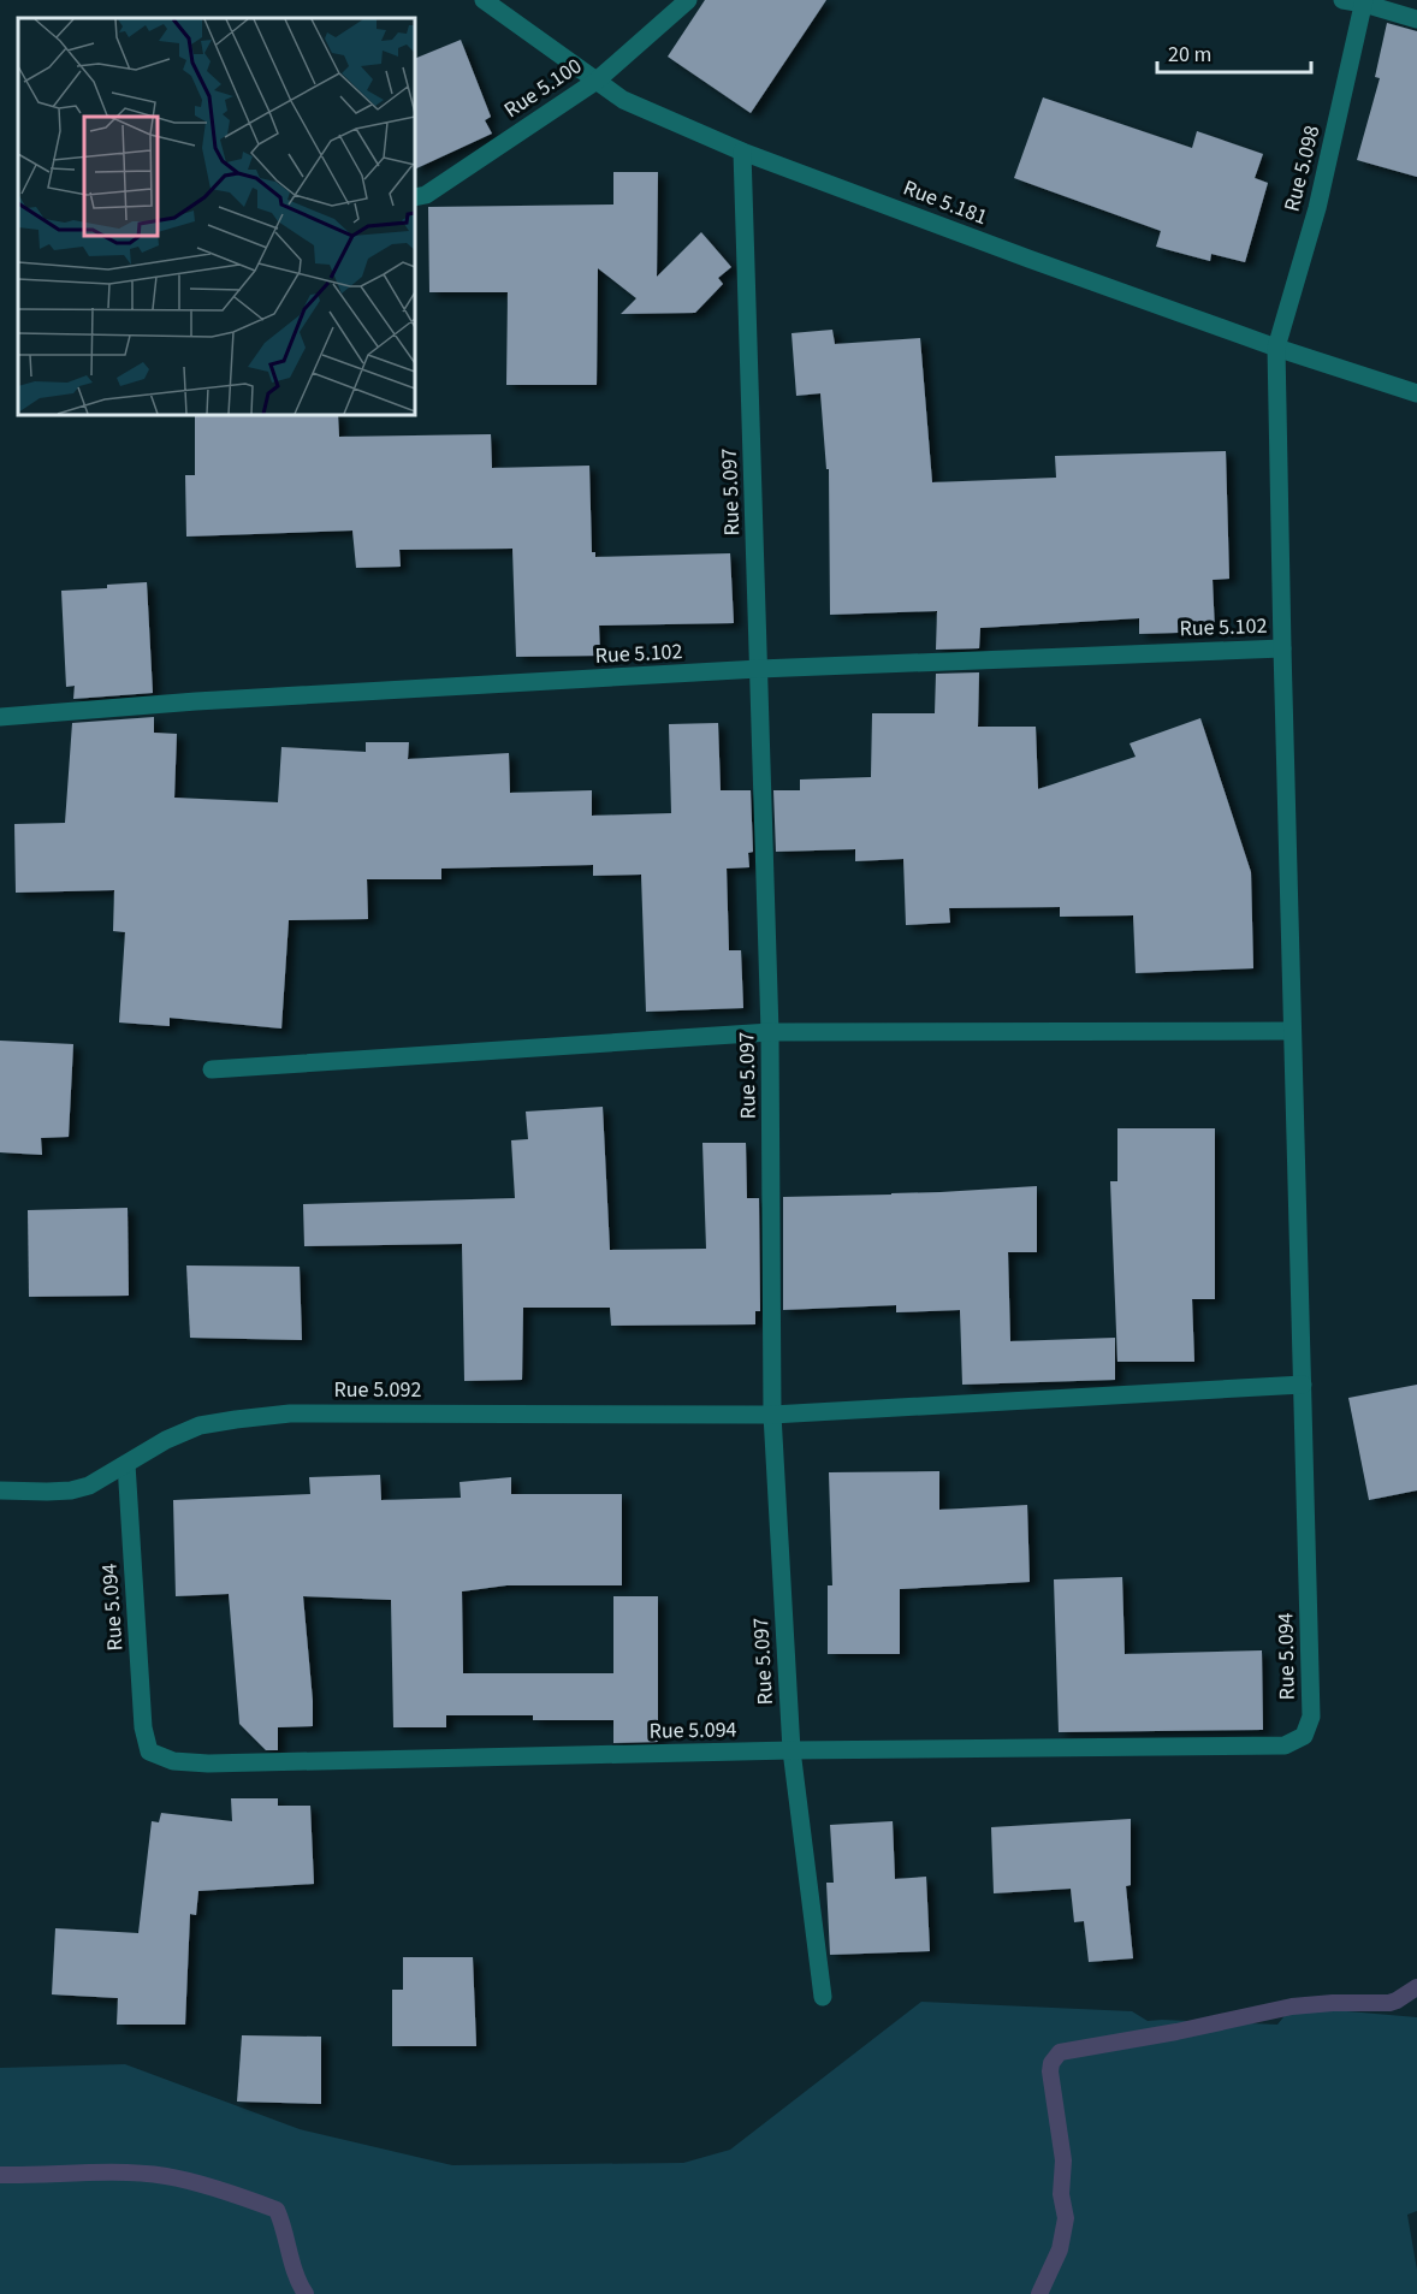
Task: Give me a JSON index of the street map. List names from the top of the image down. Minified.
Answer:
{"streets":{"street":["Rue 5.100","Rue 5.098","Rue 5.181","Rue 5.097","Rue 5.102","Rue 5.092","Rue 5.094"]},"crossings":[["Rue 5.100","Rue 5.181"],["Rue 5.098","Rue 5.181"],["Rue 5.098","Rue 5.102"],["Rue 5.098","Rue 5.094"],["Rue 5.181","Rue 5.097"],["Rue 5.097","Rue 5.102"],["Rue 5.097","Rue 5.092"],["Rue 5.097","Rue 5.094"],["Rue 5.092","Rue 5.094"]],"scale_bar":"20 m"}
